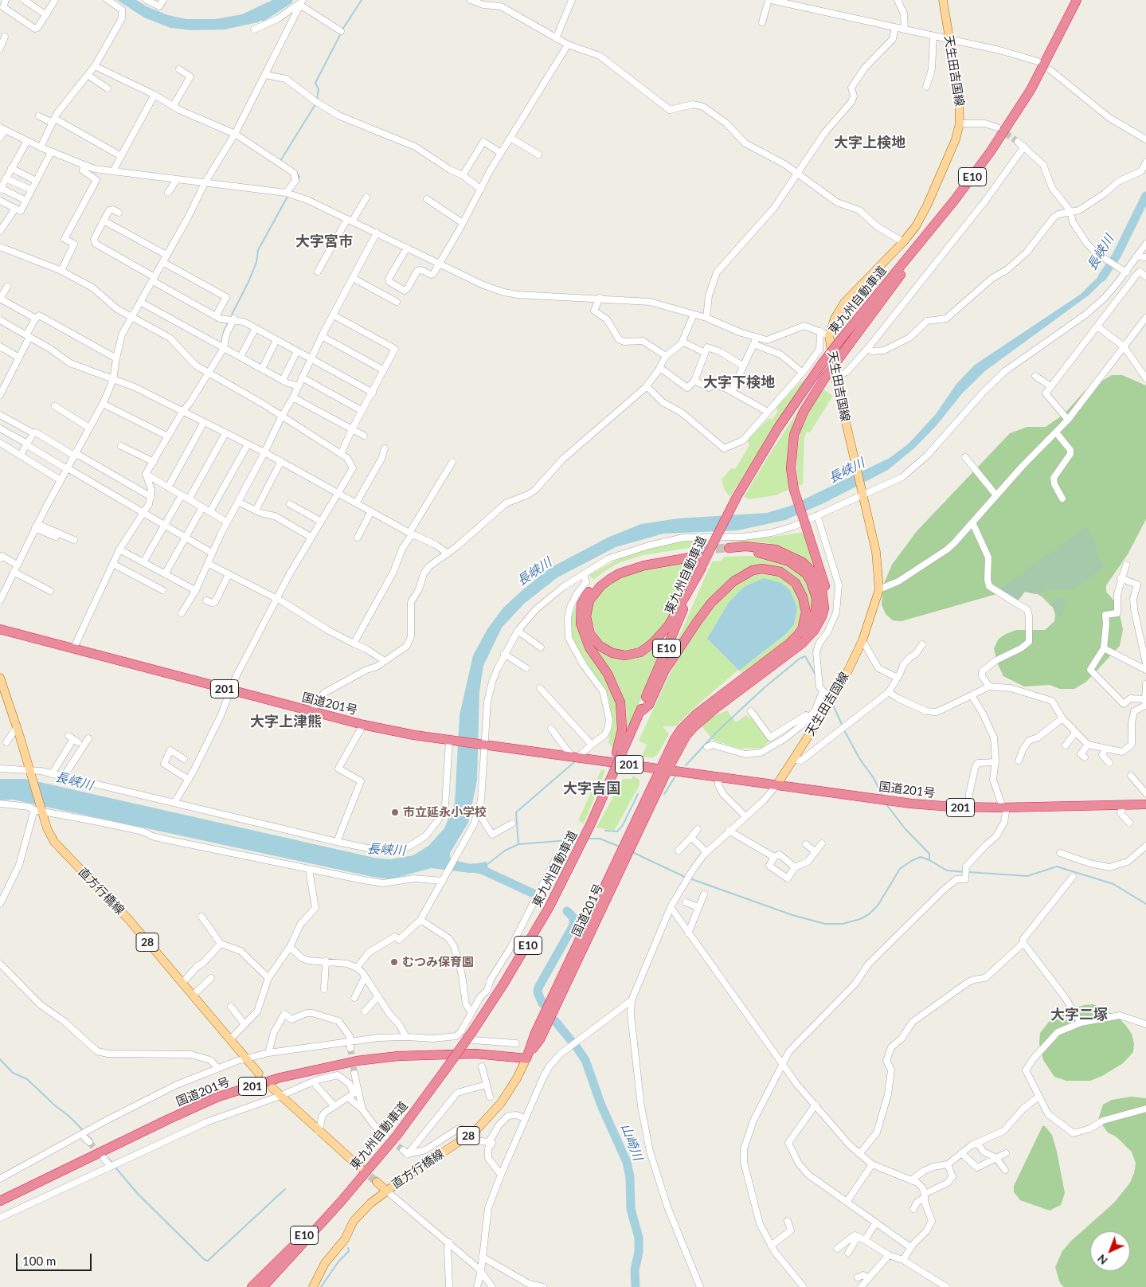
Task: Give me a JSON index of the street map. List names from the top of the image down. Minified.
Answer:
{"streets":{"highway":["E10","東九州自動車道","201","国道201号"],"main road":["天生田吉国線","直方行橋線","28"]},"crossings":[["天生田吉国線","国道201号"],["国道201号","直方行橋線"]],"districts":["大字上検地","大字宮市","大字下検地","大字上津熊","大字吉国","大字二塚"],"water":["長峡川","山崎川"],"places":["市立延永小学校","むつみ保育園"],"scale_bar":"100 m","north":"bottom left"}
